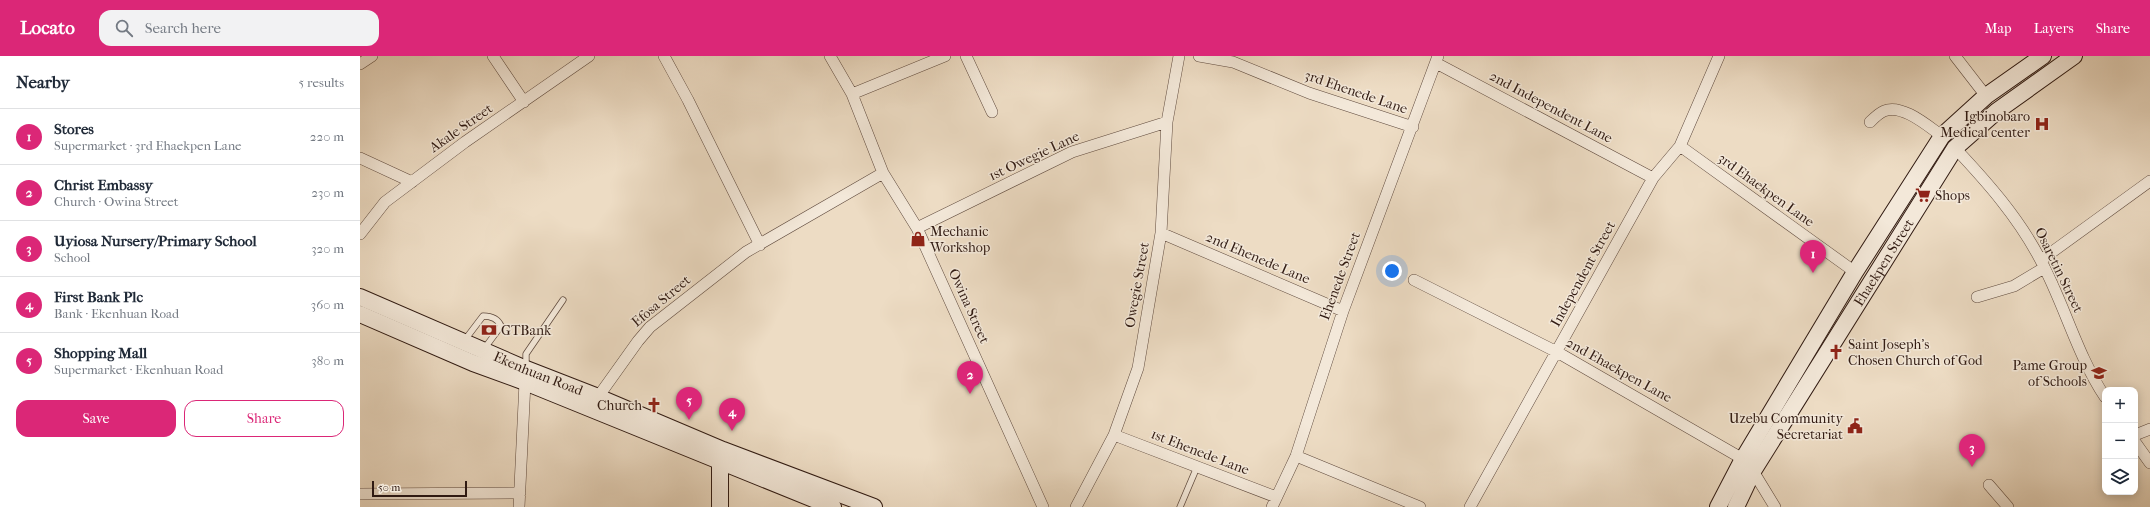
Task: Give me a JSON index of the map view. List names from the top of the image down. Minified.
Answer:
{"streets":{"street":["3rd Ehenede Lane","2nd Independent Lane","Akale Street","1st Owegie Lane","3rd Ehaekpen Lane","2nd Ehenede Lane","Ehaekpen Street","Osaretin Street","Independent Street","Ehenede Street","Owegie Street","Efosa Street","Owina Street","2nd Ehaekpen Lane","Ekenhuan Road","1st Ehenede Lane"]},"crossings":[["3rd Ehenede Lane","Ehenede Street"],["2nd Independent Lane","Independent Street"],["2nd Independent Lane","Ehenede Street"],["1st Owegie Lane","Owegie Street"],["1st Owegie Lane","Owina Street"],["3rd Ehaekpen Lane","Ehaekpen Street"],["3rd Ehaekpen Lane","Independent Street"],["2nd Ehenede Lane","Ehenede Street"],["2nd Ehenede Lane","Owegie Street"],["Ehaekpen Street","Osaretin Street"],["Ehaekpen Street","2nd Ehaekpen Lane"],["Independent Street","2nd Ehaekpen Lane"],["Ehenede Street","1st Ehenede Lane"],["Owegie Street","1st Ehenede Lane"],["Efosa Street","Owina Street"],["Efosa Street","Ekenhuan Road"]],"places":{"hospital":["Igbinobaro Medical center"],"supermarket":["Shops"],"shop":["Mechanic Workshop"],"bank":["GTBank"],"church":["Saint Joseph's Chosen Church of God","Church"],"school or university":["Pame Group of Schools"],"public building":["Uzebu Community Secretariat"]},"scale_bar":"50 m","page":{"header":"Locato","search":"Search here","nav":["Map","Layers","Share"],"heading":["Nearby","5 results"],"list":[{"mark":"1","name":"Stores","note":"Supermarket · 3rd Ehaekpen Lane","value":"220 m"},{"mark":"2","name":"Christ Embassy","note":"Church · Owina Street","value":"230 m"},{"mark":"3","name":"Uyiosa Nursery/Primary School","note":"School","value":"320 m"},{"mark":"4","name":"First Bank Plc","note":"Bank · Ekenhuan Road","value":"360 m"},{"mark":"5","name":"Shopping Mall","note":"Supermarket · Ekenhuan Road","value":"380 m"}],"pins":["1","2","5","4","3"],"map_buttons":["+","−"],"buttons":["Save","Share"],"scale":"50 m"}}
